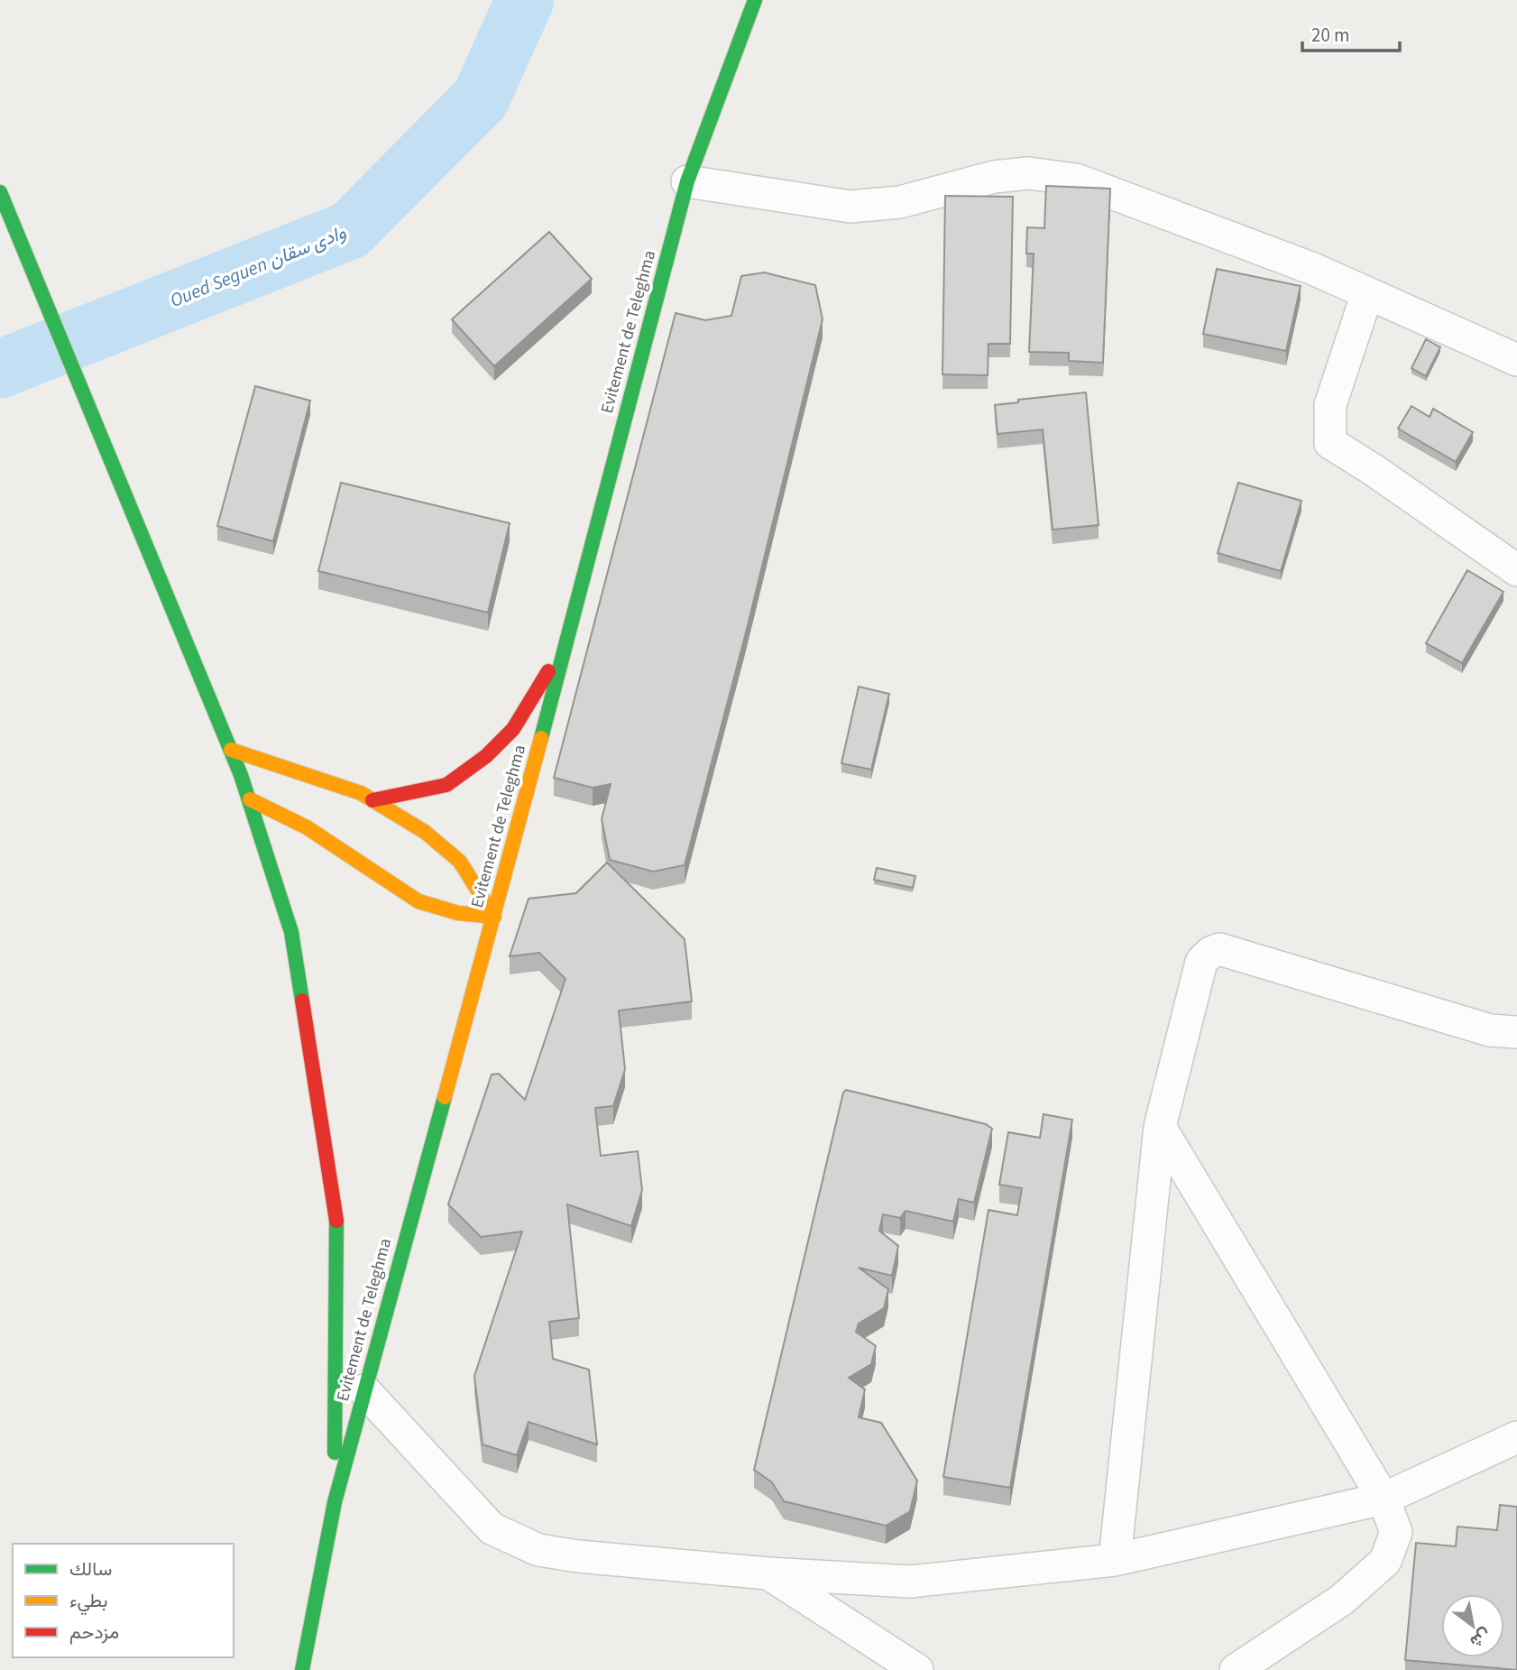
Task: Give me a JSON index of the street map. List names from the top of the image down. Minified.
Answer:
{"streets":{"main road":["Evitement de Teleghma"]},"water":["Oued Seguen وادى سقان"],"legend":["سالك","بطيء","مزدحم"],"scale_bar":"20 m","north":"bottom right"}
